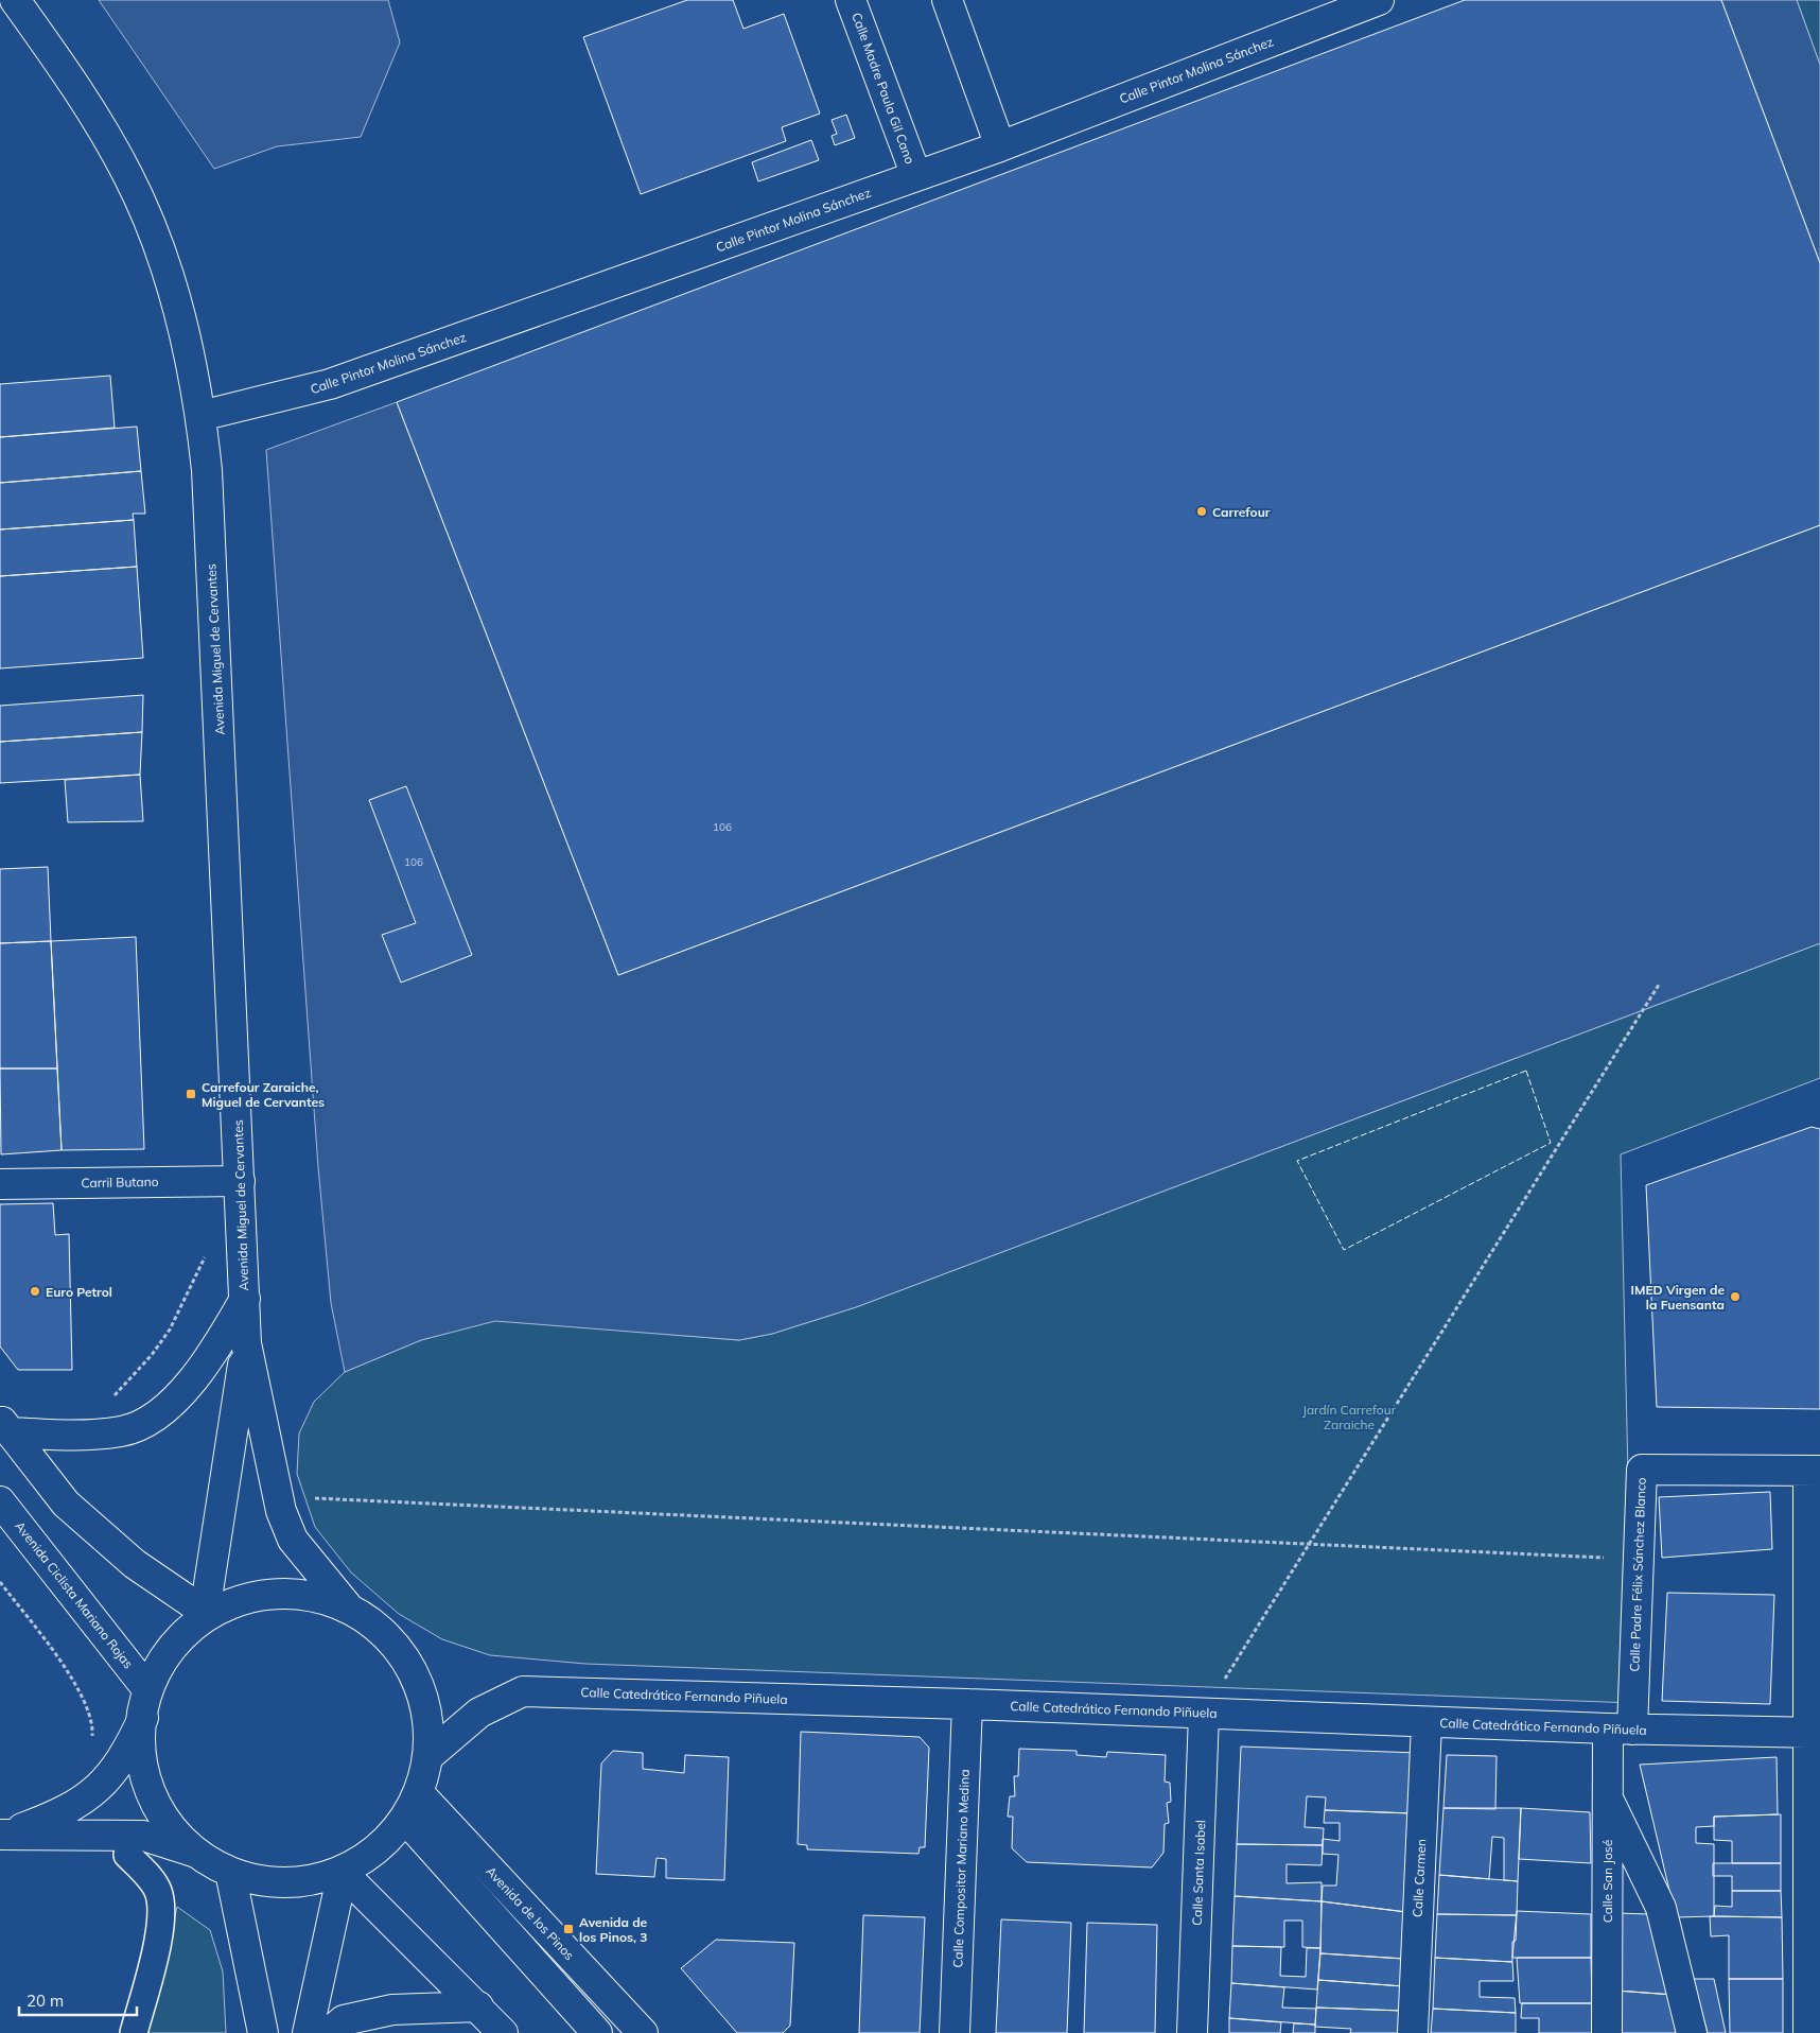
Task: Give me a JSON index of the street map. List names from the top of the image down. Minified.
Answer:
{"streets":{"street":["Calle Pintor Molina Sánchez","Calle Madre Paula Gil Cano","Avenida Miguel de Cervantes","Carril Butano","Calle Padre Félix Sánchez Blanco","Avenida Ciclista Mariano Rojas","Calle Catedrático Fernando Piñuela","Calle Compositor Mariano Medina","Calle Santa Isabel","Calle Carmen","Calle San José","Avenida de los Pinos"]},"crossings":[["Calle Pintor Molina Sánchez","Calle Madre Paula Gil Cano"],["Calle Pintor Molina Sánchez","Avenida Miguel de Cervantes"],["Avenida Miguel de Cervantes","Carril Butano"],["Calle Padre Félix Sánchez Blanco","Calle Catedrático Fernando Piñuela"],["Calle Padre Félix Sánchez Blanco","Calle San José"],["Calle Catedrático Fernando Piñuela","Calle Compositor Mariano Medina"],["Calle Catedrático Fernando Piñuela","Calle Santa Isabel"],["Calle Catedrático Fernando Piñuela","Calle Carmen"],["Calle Catedrático Fernando Piñuela","Calle San José"]],"parks":["Jardín Carrefour Zaraiche"],"places":{"other":["Carrefour","Euro Petrol","IMED Virgen de la Fuensanta"],"transit":["Carrefour Zaraiche, Miguel de Cervantes","Avenida de los Pinos, 3"]},"house_numbers":["106","106"],"scale_bar":"20 m"}
